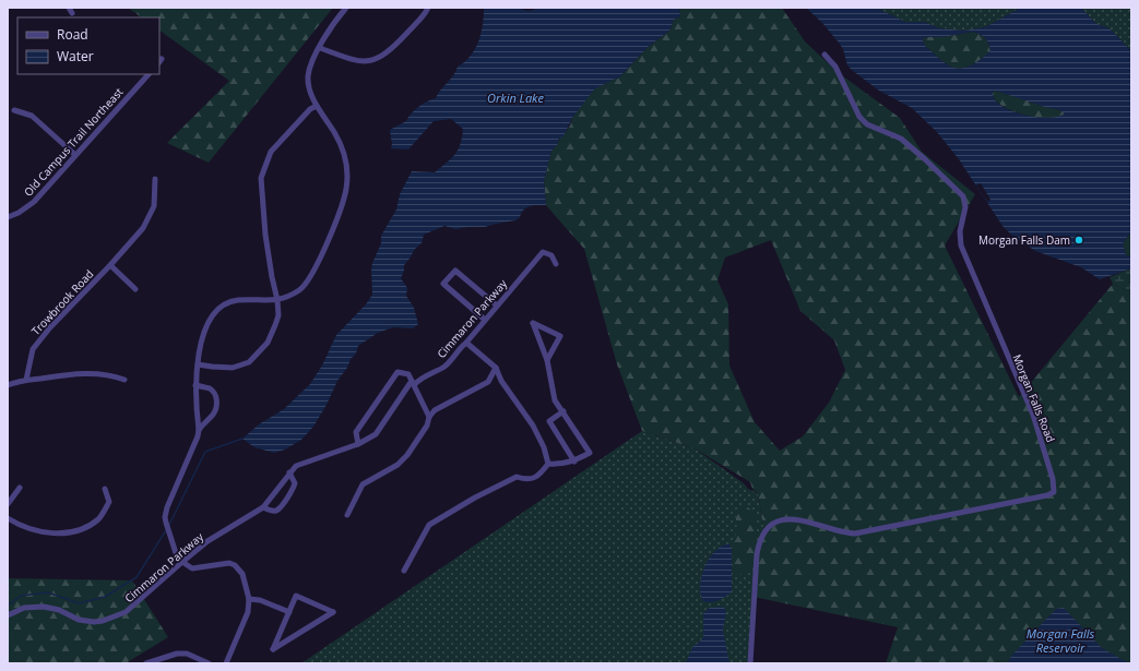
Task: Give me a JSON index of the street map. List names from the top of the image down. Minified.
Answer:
{"streets":{"street":["Old Campus Trail Northeast","Trowbrook Road","Cimmaron Parkway","Morgan Falls Road"]},"water":["Orkin Lake","Morgan Falls Reservoir"],"places":["Morgan Falls Dam"],"legend":["Road","Water"]}
